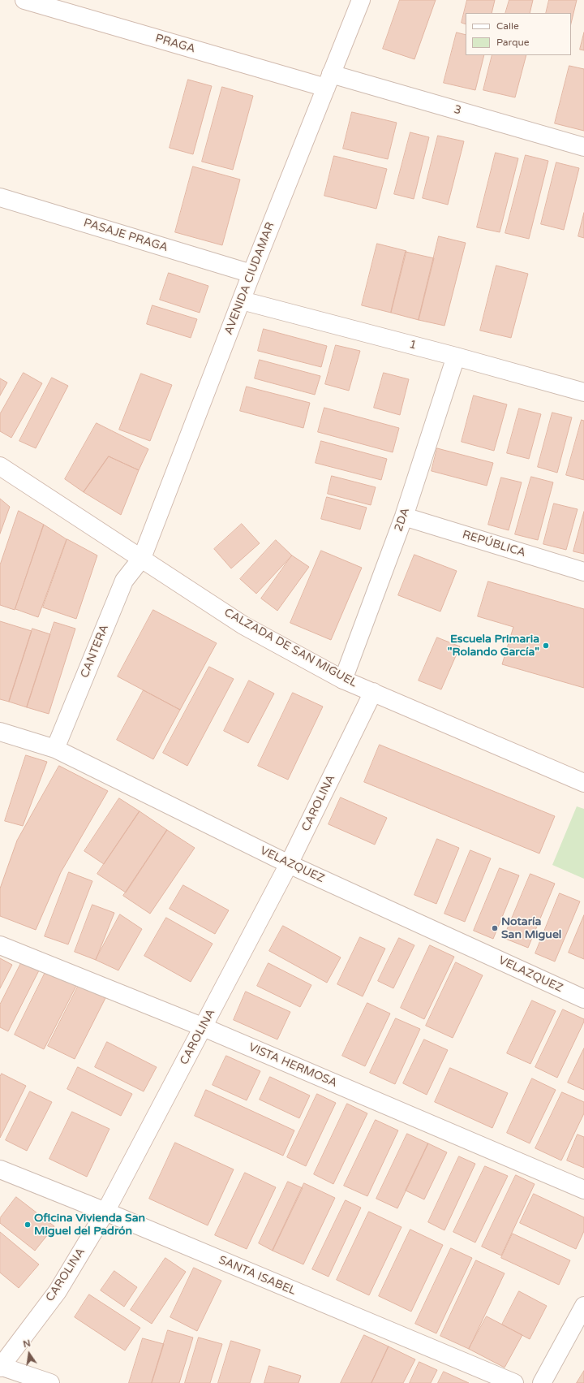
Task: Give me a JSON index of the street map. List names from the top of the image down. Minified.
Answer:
{"streets":{"street":["PRAGA","3","PASAJE PRAGA","AVENIDA CIUDAMAR","1","2DA","REPÚBLICA","CALZADA DE SAN MIGUEL","CANTERA","CAROLINA","VELAZQUEZ","VISTA HERMOSA","SANTA ISABEL"]},"crossings":[["PRAGA","3"],["PRAGA","AVENIDA CIUDAMAR"],["3","AVENIDA CIUDAMAR"],["PASAJE PRAGA","AVENIDA CIUDAMAR"],["AVENIDA CIUDAMAR","1"],["AVENIDA CIUDAMAR","CALZADA DE SAN MIGUEL"],["AVENIDA CIUDAMAR","CANTERA"],["1","2DA"],["2DA","REPÚBLICA"],["2DA","CALZADA DE SAN MIGUEL"],["CALZADA DE SAN MIGUEL","CANTERA"],["CALZADA DE SAN MIGUEL","CAROLINA"],["CANTERA","VELAZQUEZ"],["CAROLINA","VELAZQUEZ"],["CAROLINA","VISTA HERMOSA"],["CAROLINA","SANTA ISABEL"]],"places":["Escuela Primaria \"Rolando García\"","Notaría San Miguel","Oficina Vivienda San Miguel del Padrón"],"legend":["Calle","Parque"],"north":"top"}
